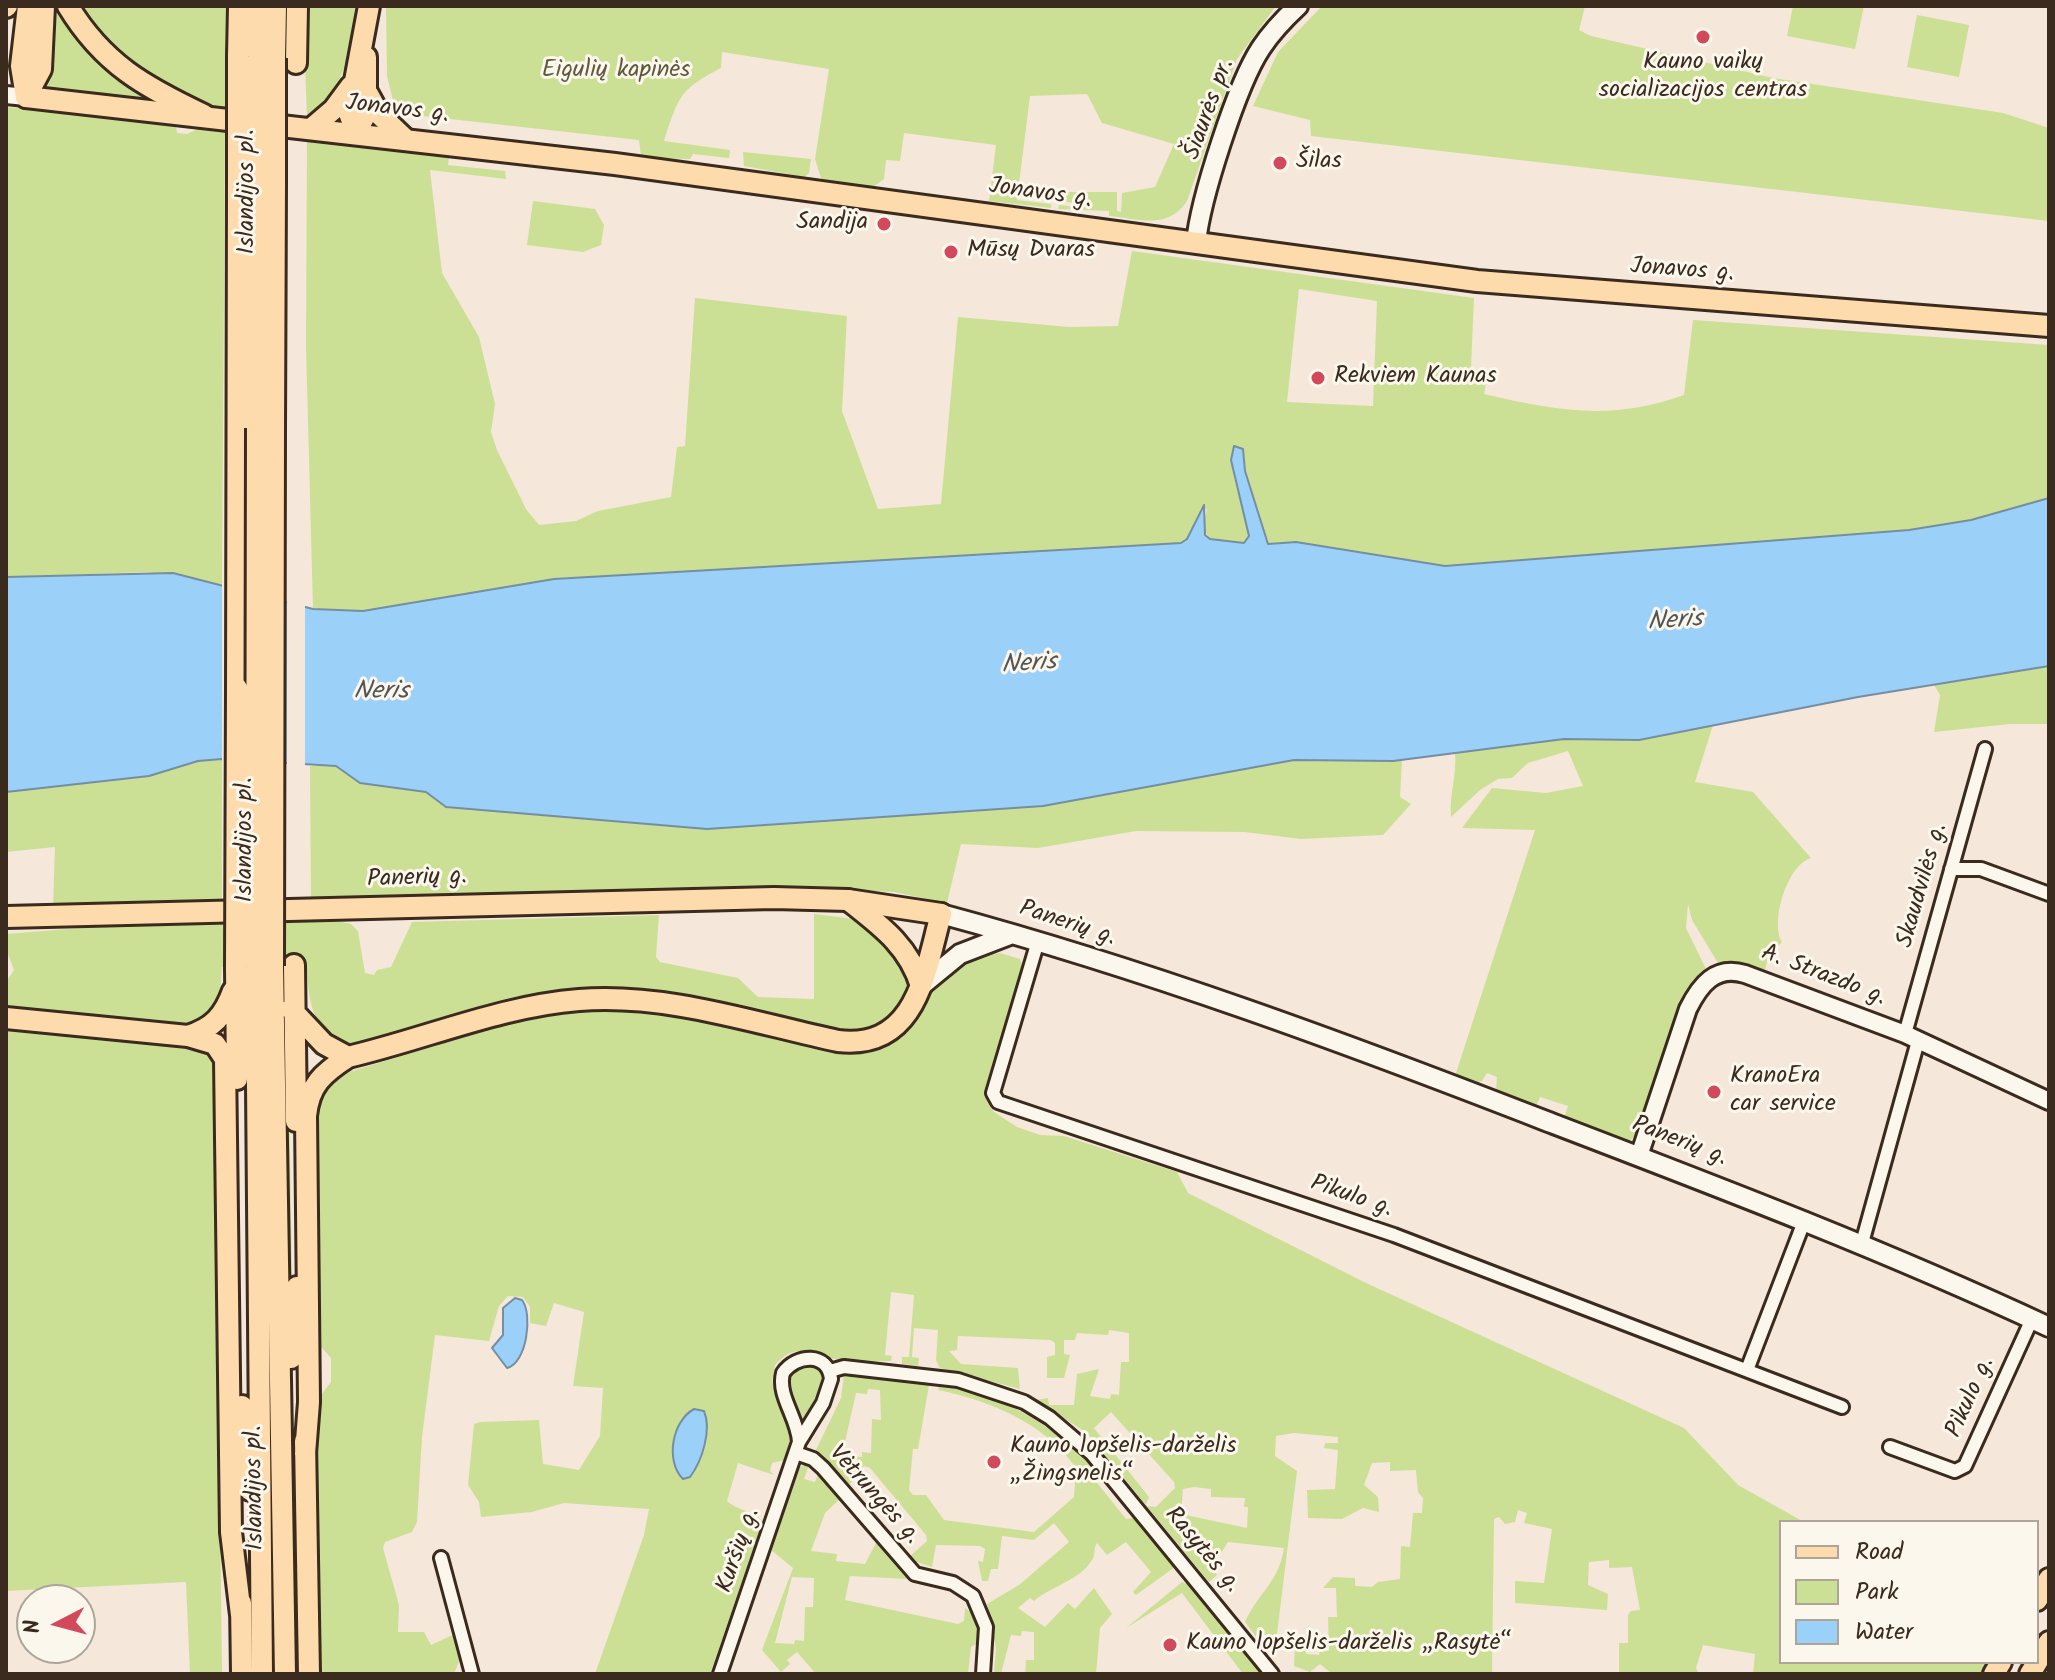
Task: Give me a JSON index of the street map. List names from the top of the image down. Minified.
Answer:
{"streets":{"main road":["Šiaurės pr.","Jonavos g.","Islandijos pl.","Panerių g."],"street":["Skaudvilės g.","A. Strazdo g.","Pikulo g.","Vėtrungės g.","Kuršių g.","Rasytės g."]},"crossings":[["Šiaurės pr.","Jonavos g."],["Panerių g.","Skaudvilės g."],["Panerių g.","A. Strazdo g."],["Panerių g.","Pikulo g."],["Skaudvilės g.","A. Strazdo g."],["Vėtrungės g.","Kuršių g."],["Kuršių g.","Rasytės g."]],"water":["Neris"],"parks":["Eigulių kapinės"],"places":["Kauno vaikų socializacijos centras","Šilas","Sandija","Mūsų Dvaras","Rekviem Kaunas","KranoEra car service","Kauno lopšelis-darželis „Žingsnelis“","Kauno lopšelis-darželis „Rasytė“"],"legend":["Road","Park","Water"],"north":"left"}
